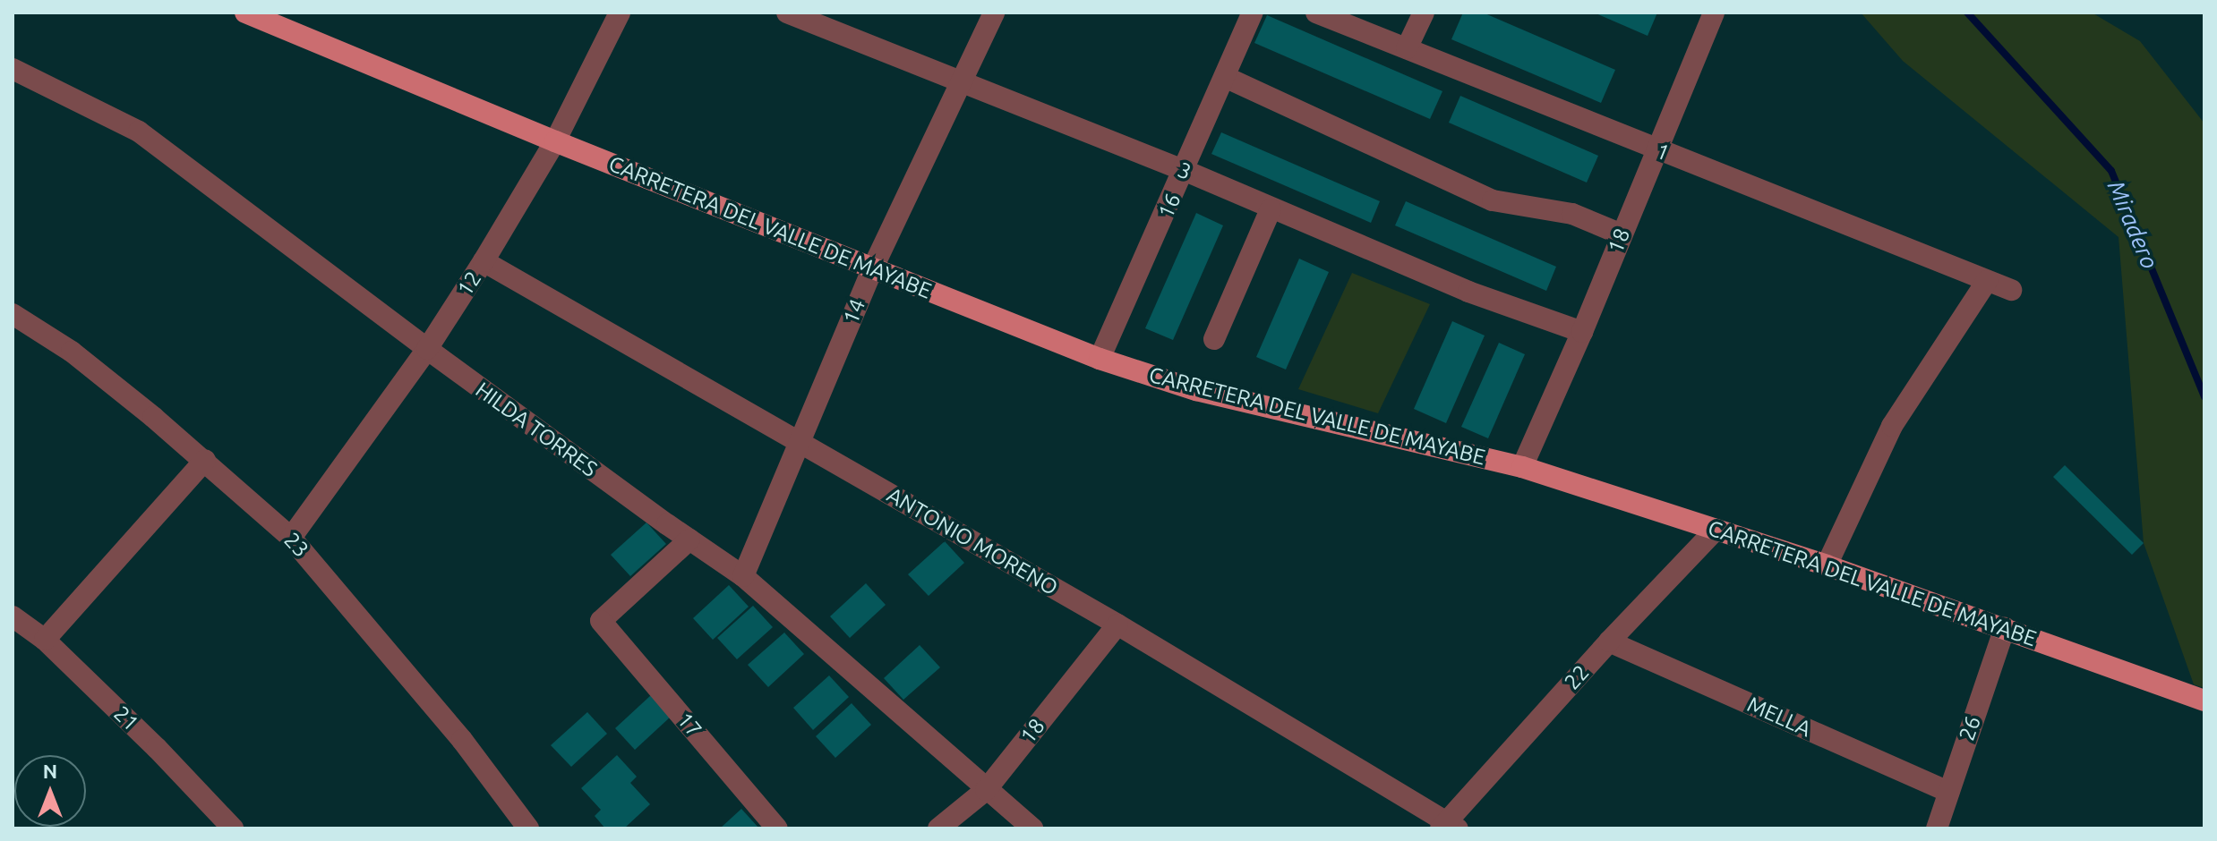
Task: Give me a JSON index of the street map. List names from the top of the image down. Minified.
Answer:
{"streets":{"main road":["CARRETERA DEL VALLE DE MAYABE"],"street":["1","3","16","18","12","14","HILDA TORRES","ANTONIO MORENO","23","22","MELLA","21","17","26"]},"crossings":[["1","18"],["3","16"],["3","18"],["3","14"],["16","CARRETERA DEL VALLE DE MAYABE"],["CARRETERA DEL VALLE DE MAYABE","18"],["CARRETERA DEL VALLE DE MAYABE","12"],["CARRETERA DEL VALLE DE MAYABE","14"],["CARRETERA DEL VALLE DE MAYABE","22"],["CARRETERA DEL VALLE DE MAYABE","26"],["18","HILDA TORRES"],["18","ANTONIO MORENO"],["12","HILDA TORRES"],["12","ANTONIO MORENO"],["12","23"],["14","HILDA TORRES"],["14","ANTONIO MORENO"],["HILDA TORRES","17"],["ANTONIO MORENO","22"],["22","MELLA"],["MELLA","26"]],"water":["Miradero"],"north":"top"}
